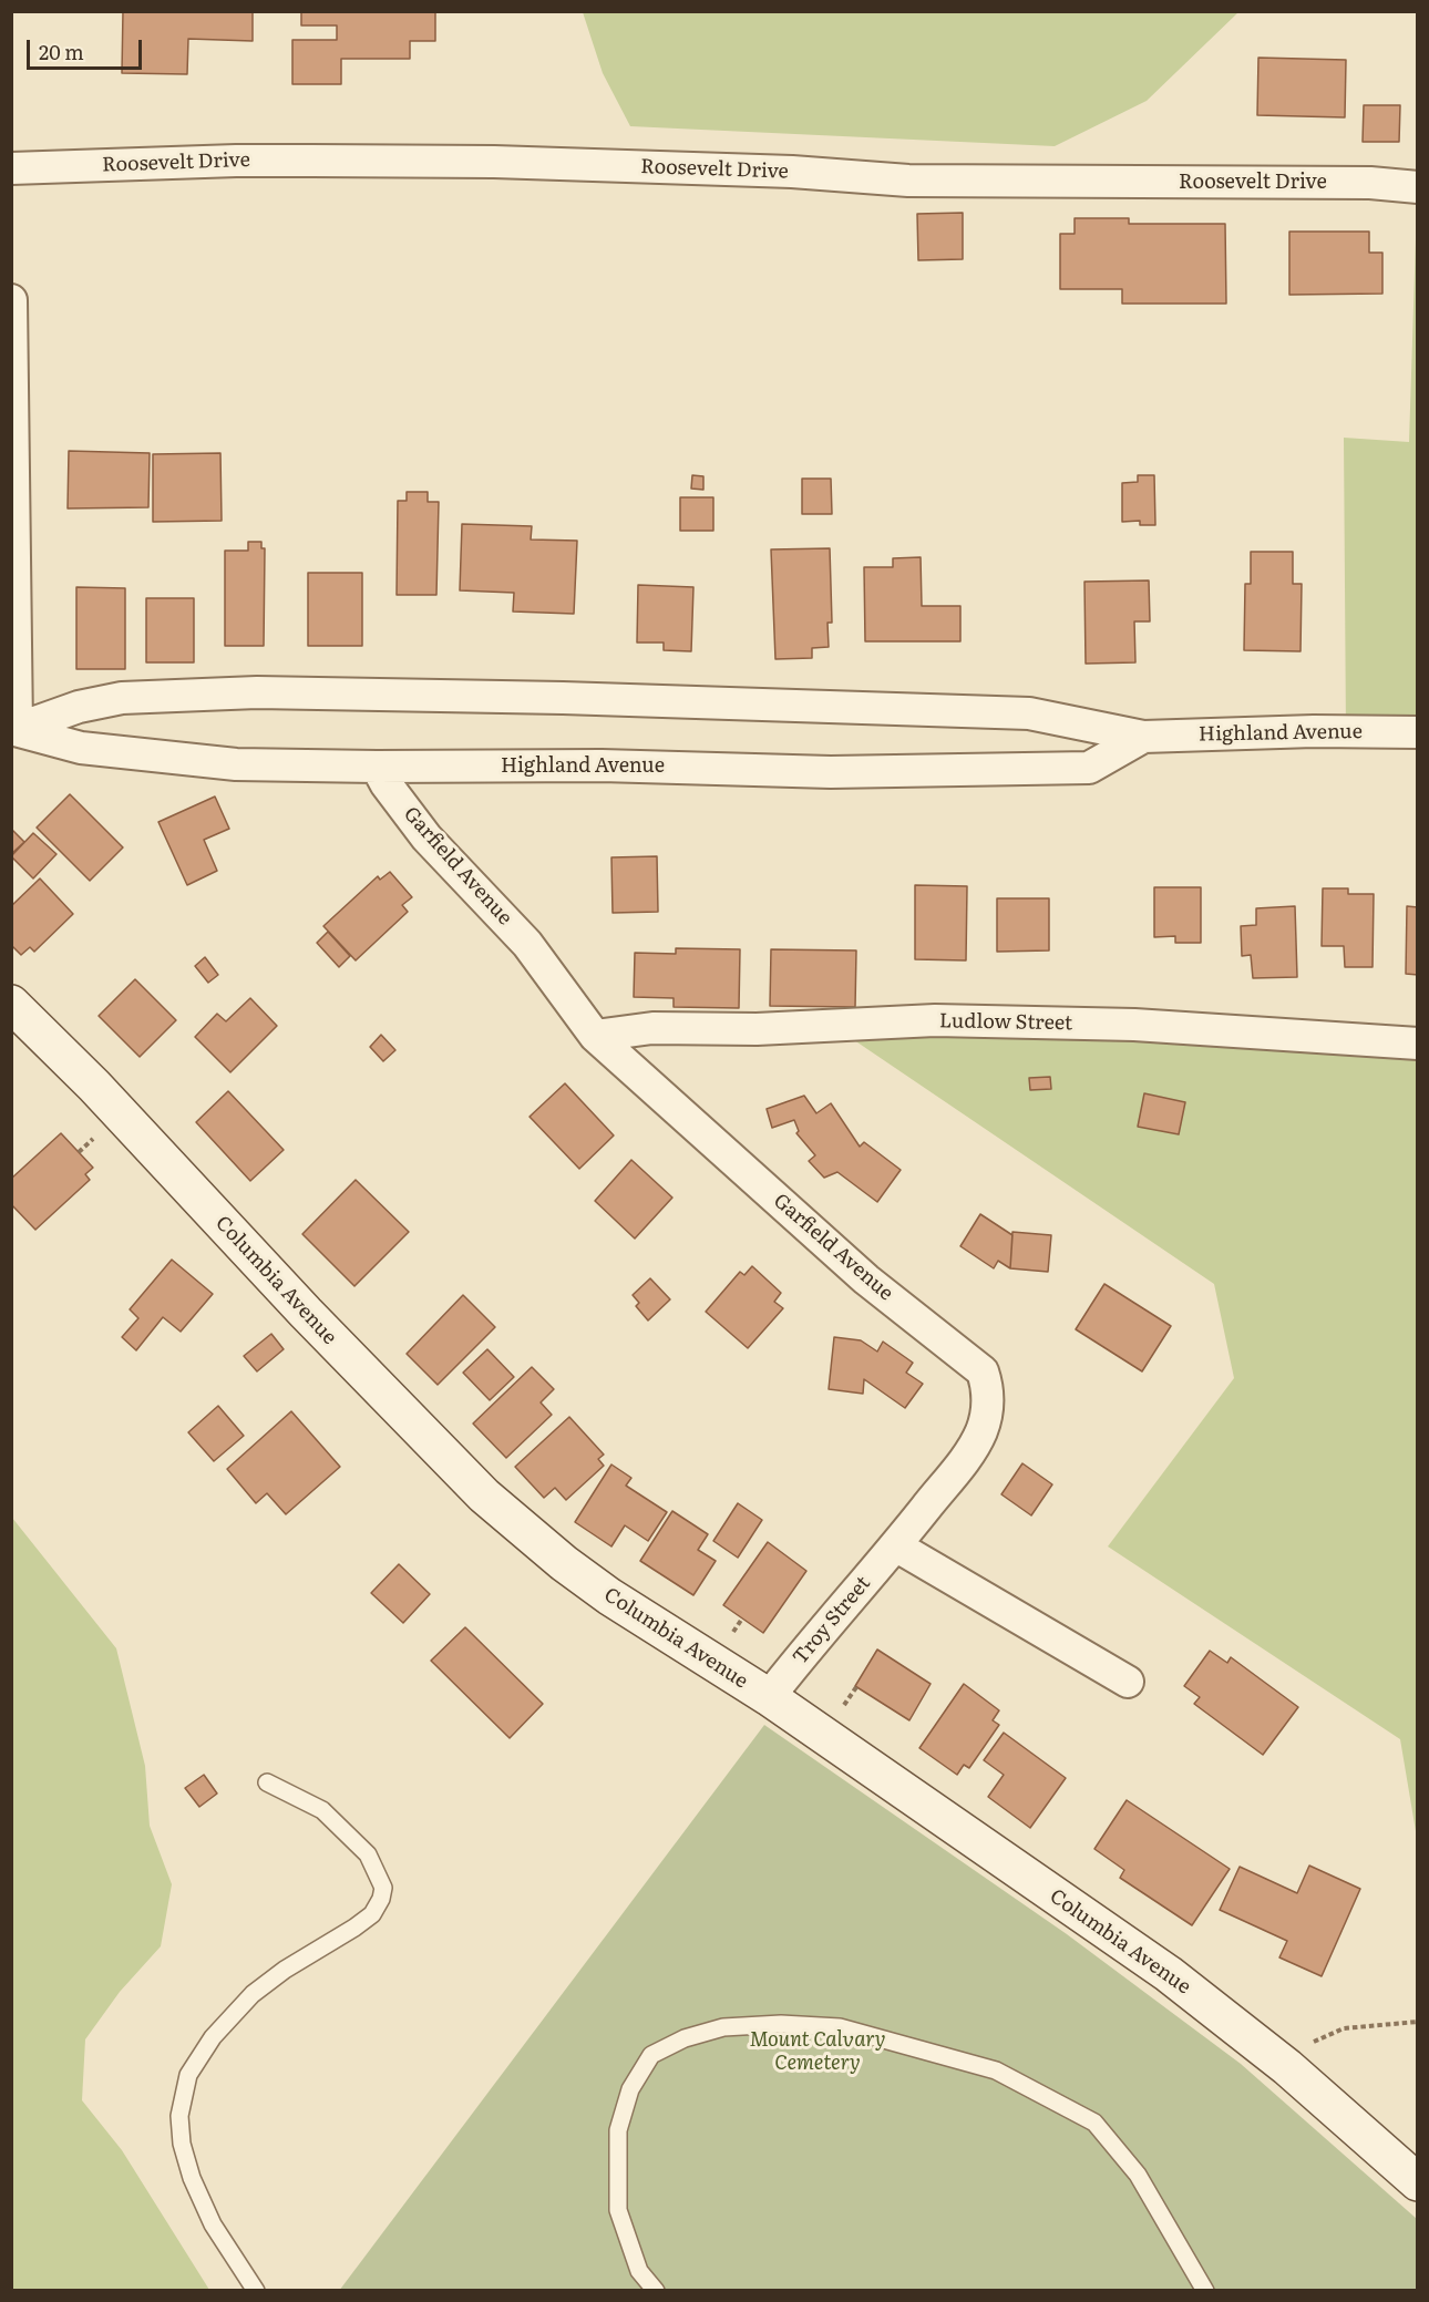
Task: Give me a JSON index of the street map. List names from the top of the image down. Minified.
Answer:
{"streets":{"street":["Roosevelt Drive","Highland Avenue","Garfield Avenue","Ludlow Street","Columbia Avenue","Troy Street"]},"crossings":[["Highland Avenue","Garfield Avenue"],["Garfield Avenue","Ludlow Street"],["Garfield Avenue","Troy Street"],["Columbia Avenue","Troy Street"]],"parks":["Mount Calvary Cemetery"],"scale_bar":"20 m"}
